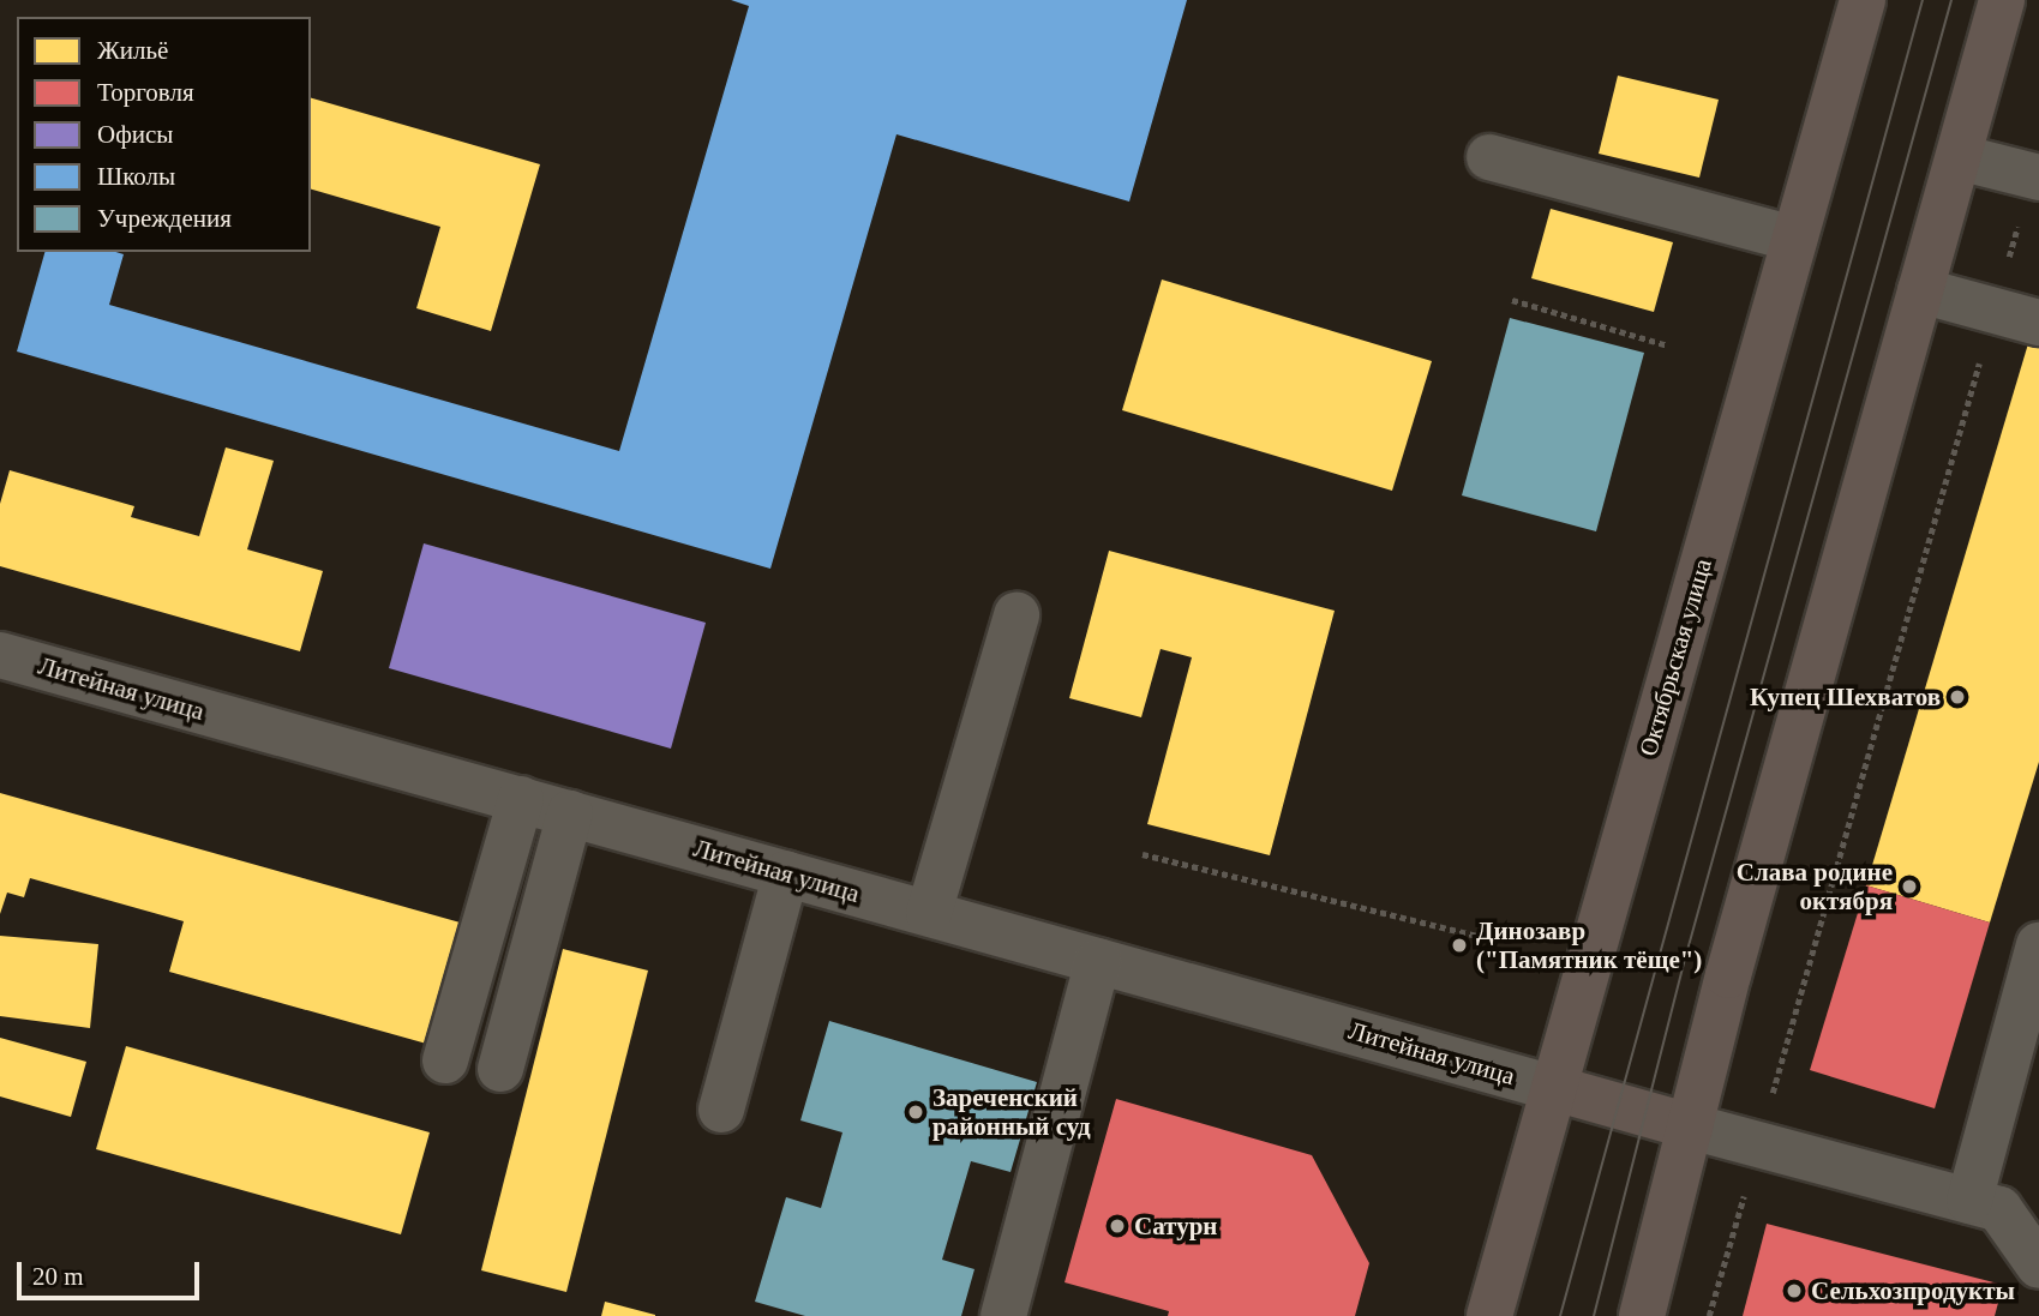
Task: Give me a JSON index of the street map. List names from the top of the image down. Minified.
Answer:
{"streets":{"main road":["Октябрьская улица"],"street":["Литейная улица"]},"crossings":[["Октябрьская улица","Литейная улица"]],"places":["Купец Шехватов","Слава родине октября","Динозавр (\"Памятник тёще\")","Зареченский районный суд","Сатурн","Сельхозпродукты"],"legend":["Жильё","Торговля","Офисы","Школы","Учреждения"],"scale_bar":"20 m"}
